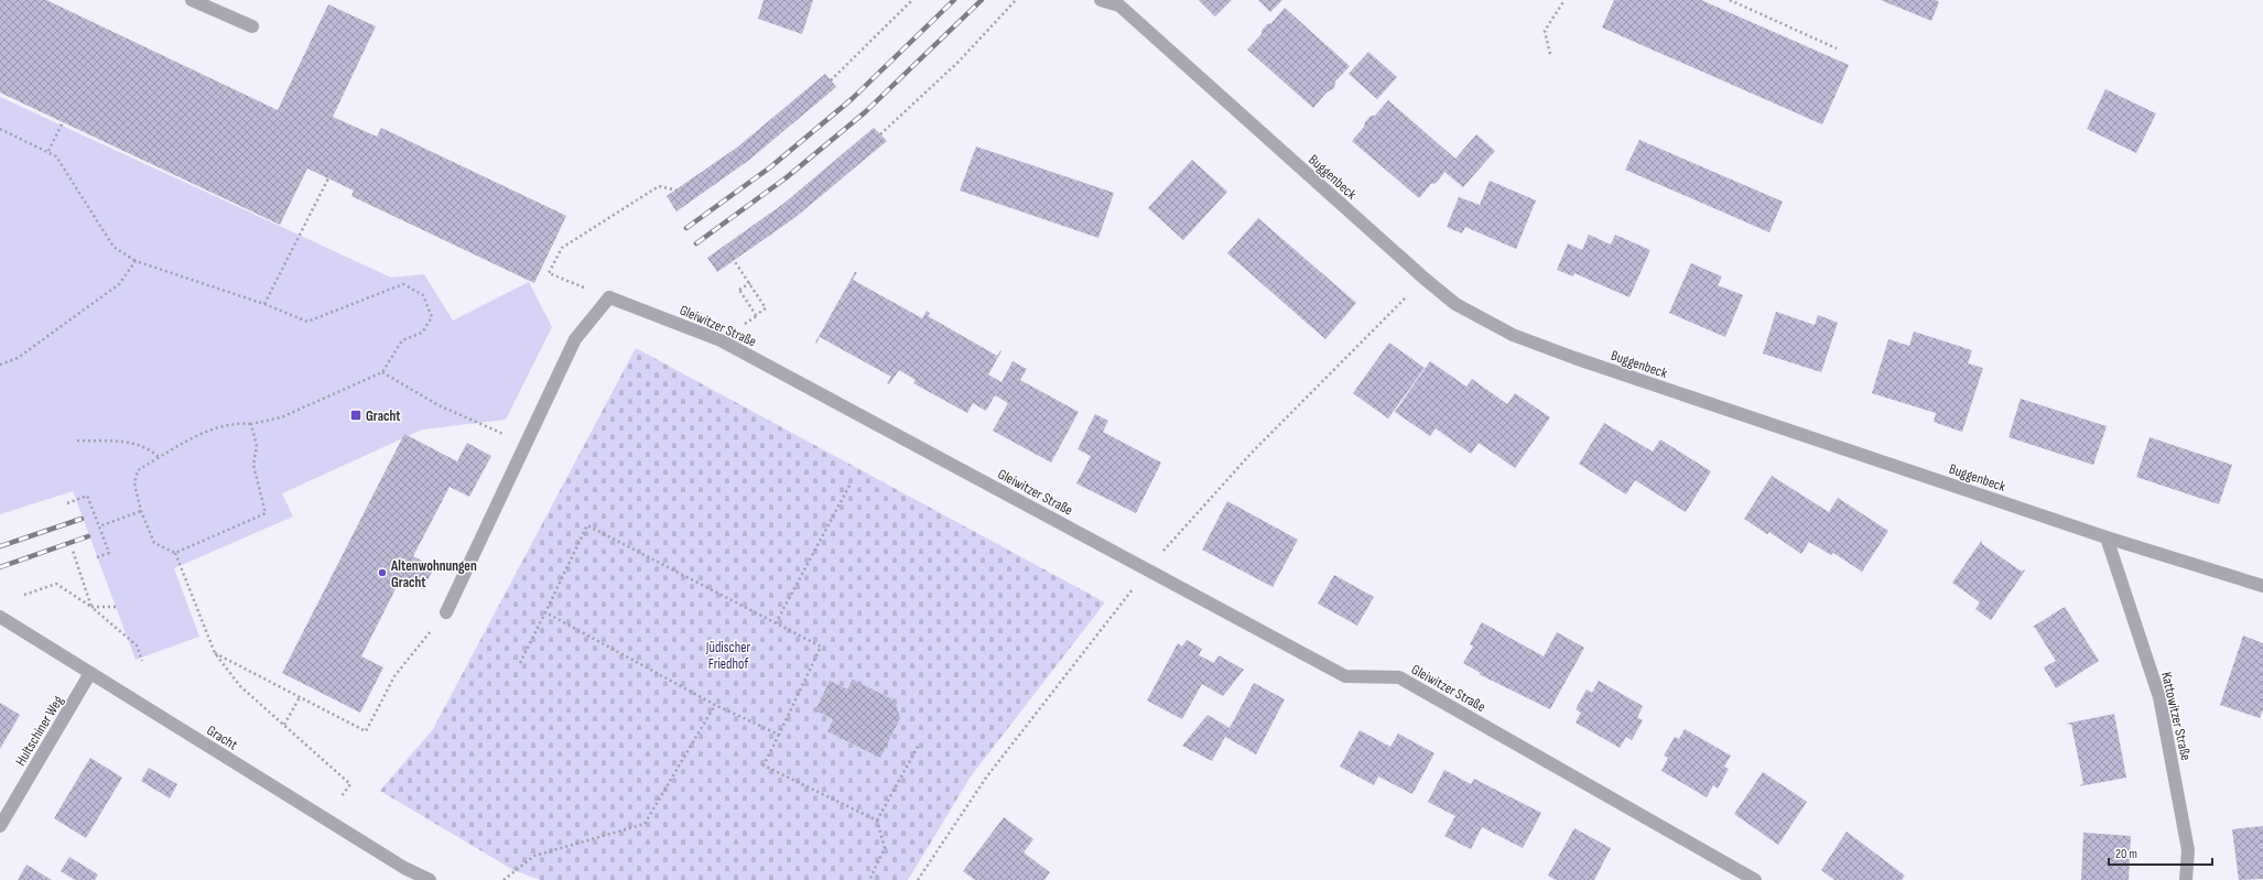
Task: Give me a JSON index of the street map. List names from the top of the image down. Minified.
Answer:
{"streets":{"street":["Buggenbeck","Gleiwitzer Straße","Kattowitzer Straße","Hultschiner Weg","Gracht"]},"crossings":[["Buggenbeck","Kattowitzer Straße"],["Hultschiner Weg","Gracht"]],"parks":["Jüdischer Friedhof"],"places":{"transit":["Gracht"],"other":["Altenwohnungen Gracht"]},"scale_bar":"20 m"}
